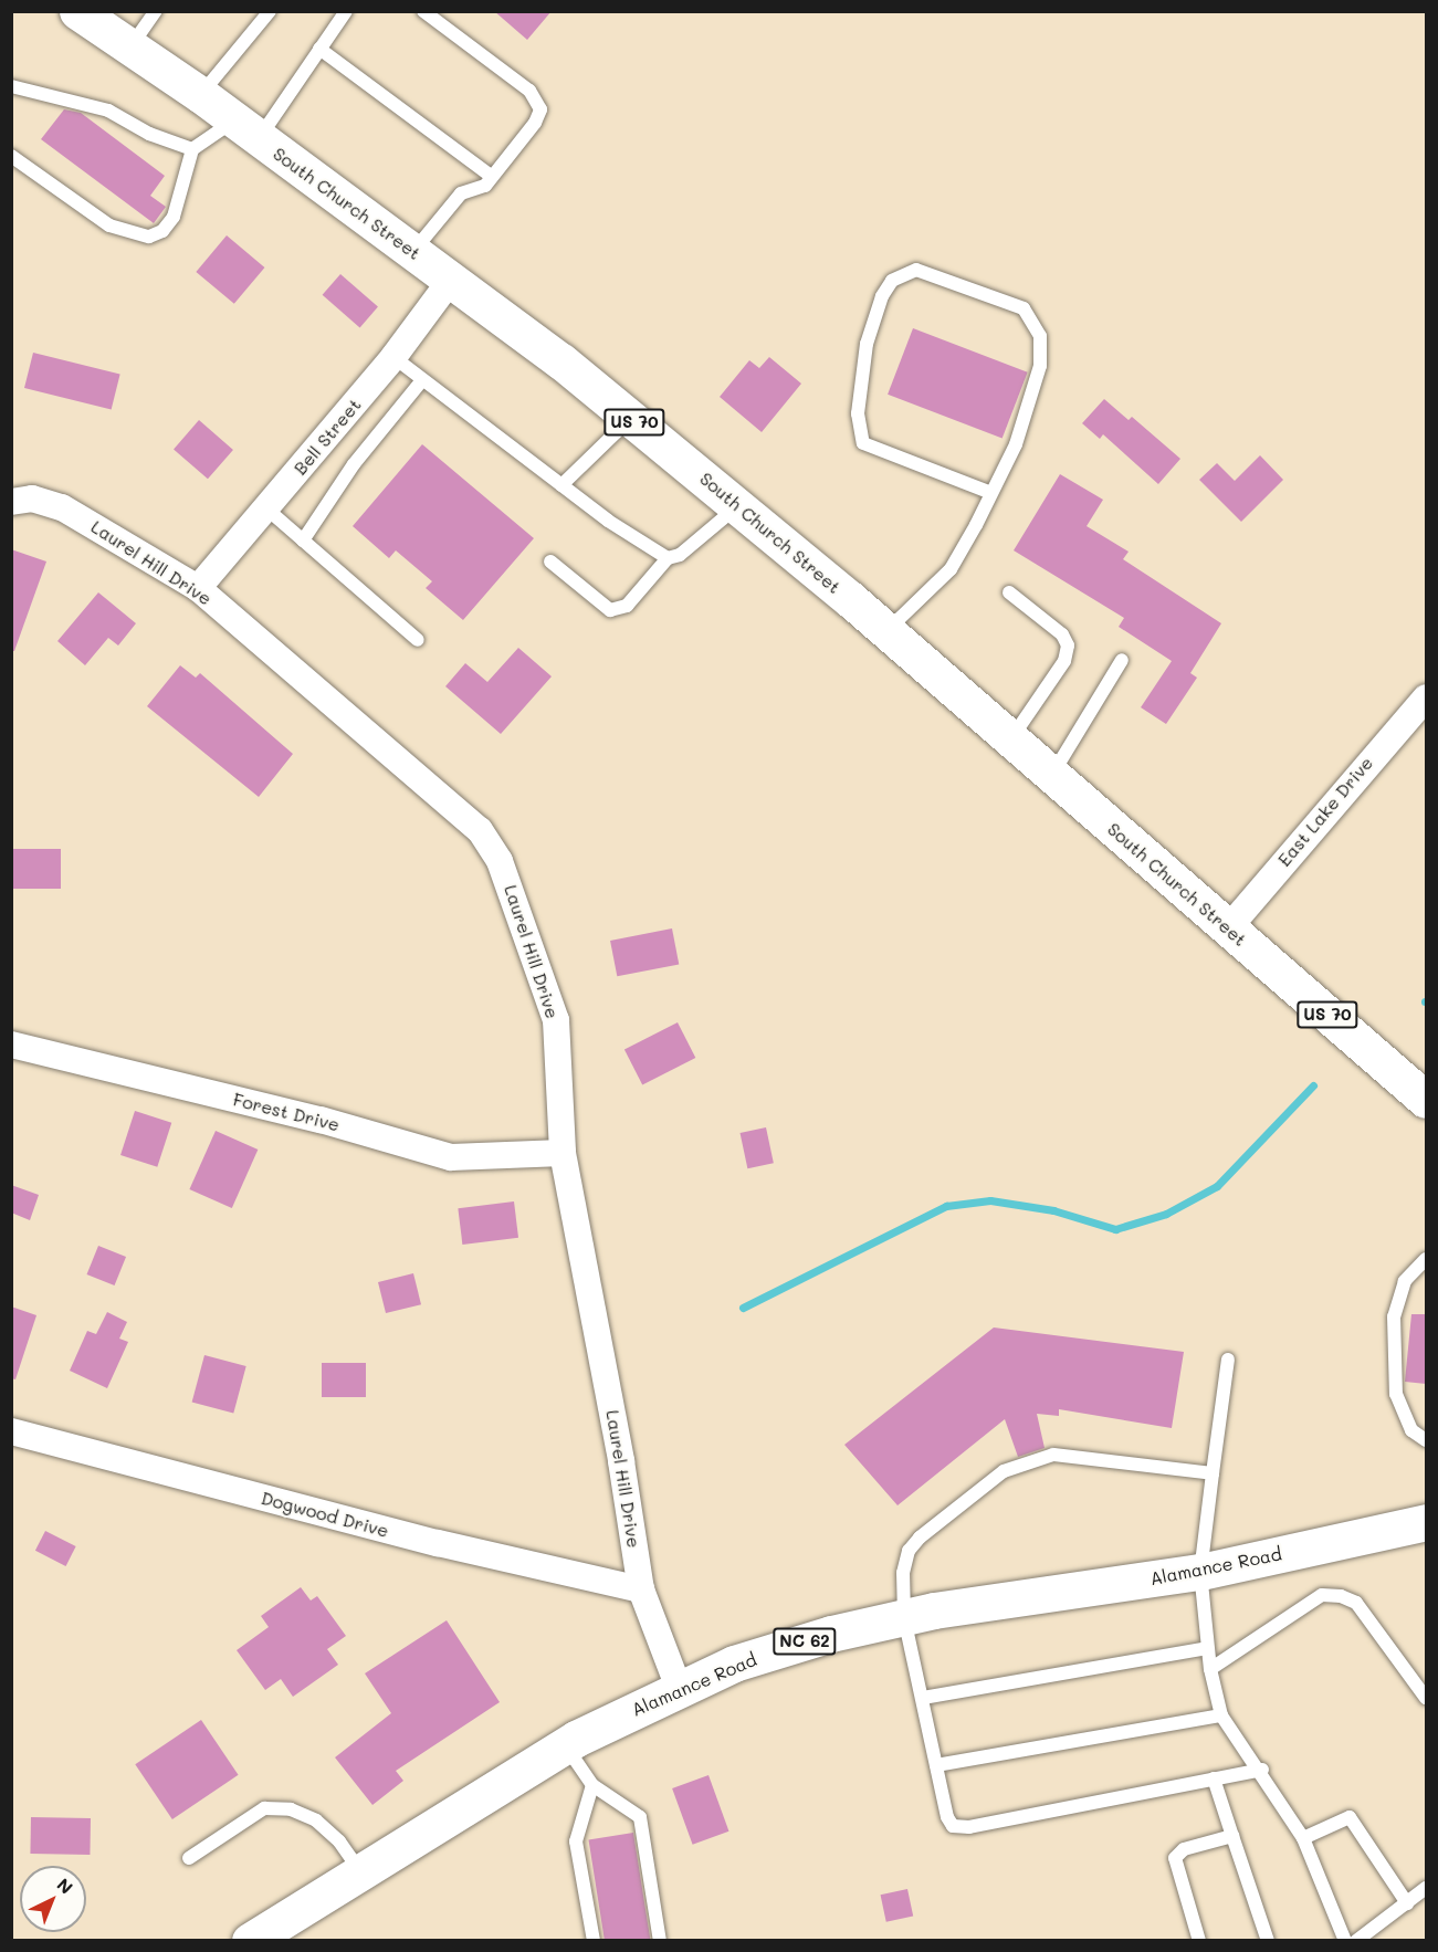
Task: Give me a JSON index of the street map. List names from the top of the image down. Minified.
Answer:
{"streets":{"main road":["South Church Street","US 70","Alamance Road","NC 62"],"street":["Bell Street","Laurel Hill Drive","East Lake Drive","Forest Drive","Dogwood Drive"]},"crossings":[["South Church Street","Bell Street"],["South Church Street","East Lake Drive"],["Bell Street","Laurel Hill Drive"],["Laurel Hill Drive","Forest Drive"],["Laurel Hill Drive","Dogwood Drive"],["Laurel Hill Drive","Alamance Road"]],"north":"top right"}
